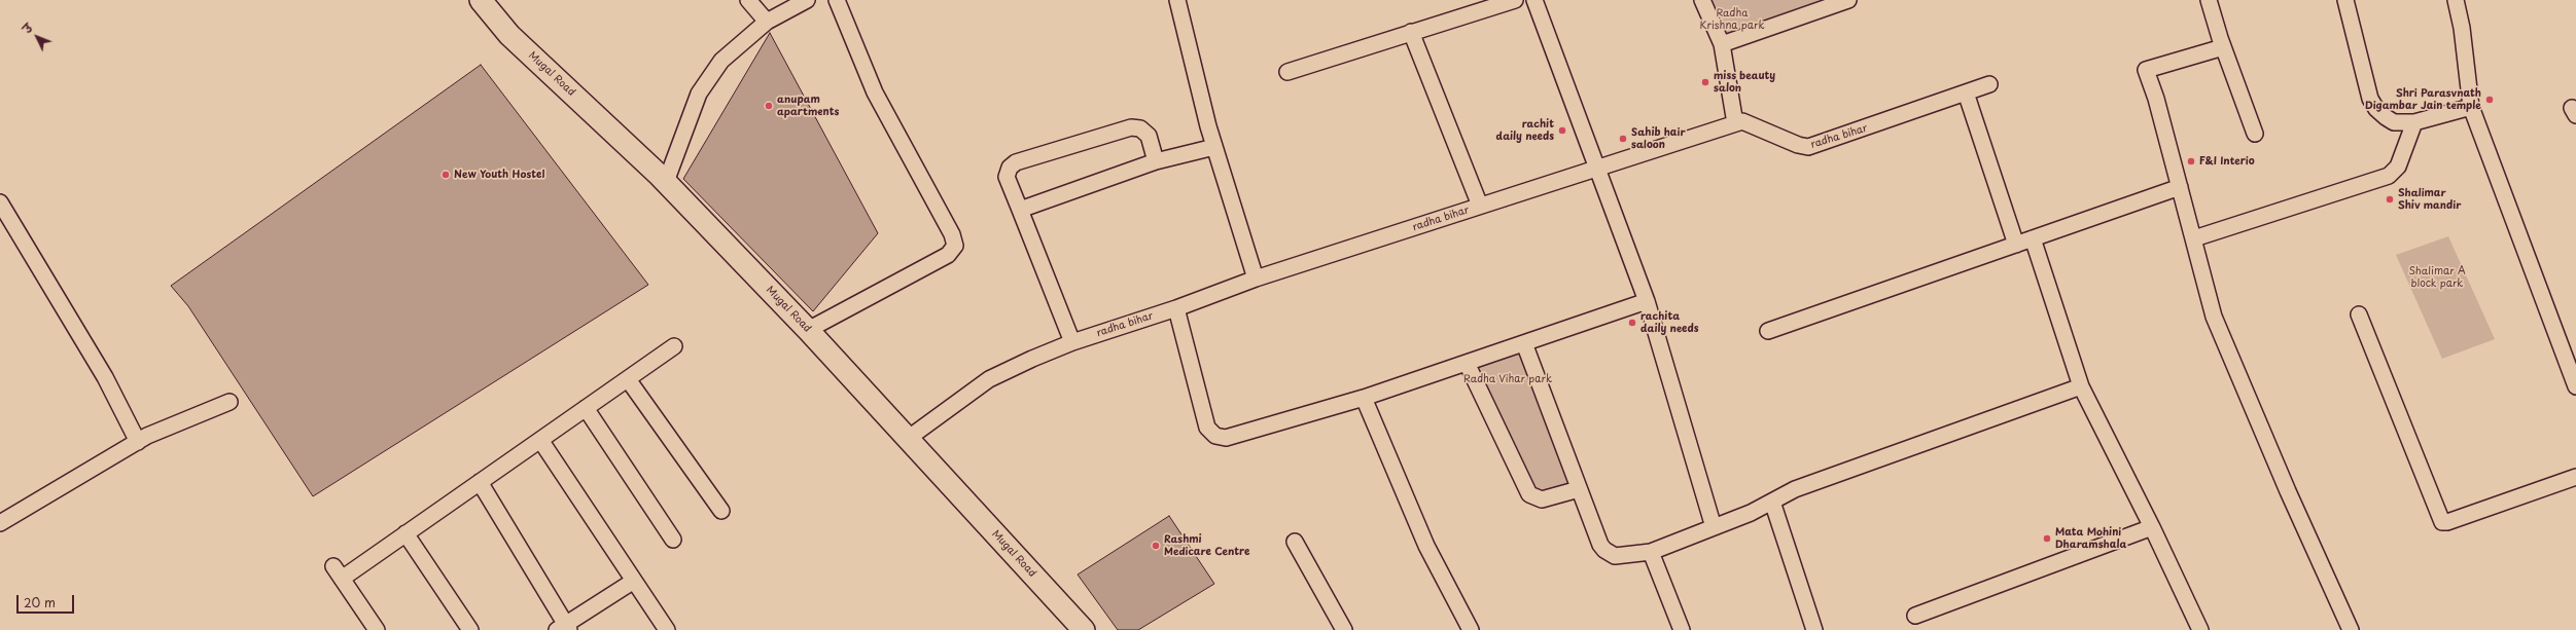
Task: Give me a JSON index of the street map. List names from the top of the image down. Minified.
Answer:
{"streets":{"street":["Mugal Road","radha bihar"]},"crossings":[["Mugal Road","radha bihar"]],"parks":["Radha Krishna park","Shalimar A block park","Radha Vihar park"],"places":["miss beauty salon","Shri Parasvnath Digambar Jain temple","anupam apartments","rachit daily needs","Sahib hair saloon","F&I Interio","New Youth Hostel","Shalimar Shiv mandir","rachita daily needs","Mata Mohini Dharamshala","Rashmi Medicare Centre"],"scale_bar":"20 m","north":"top left"}
